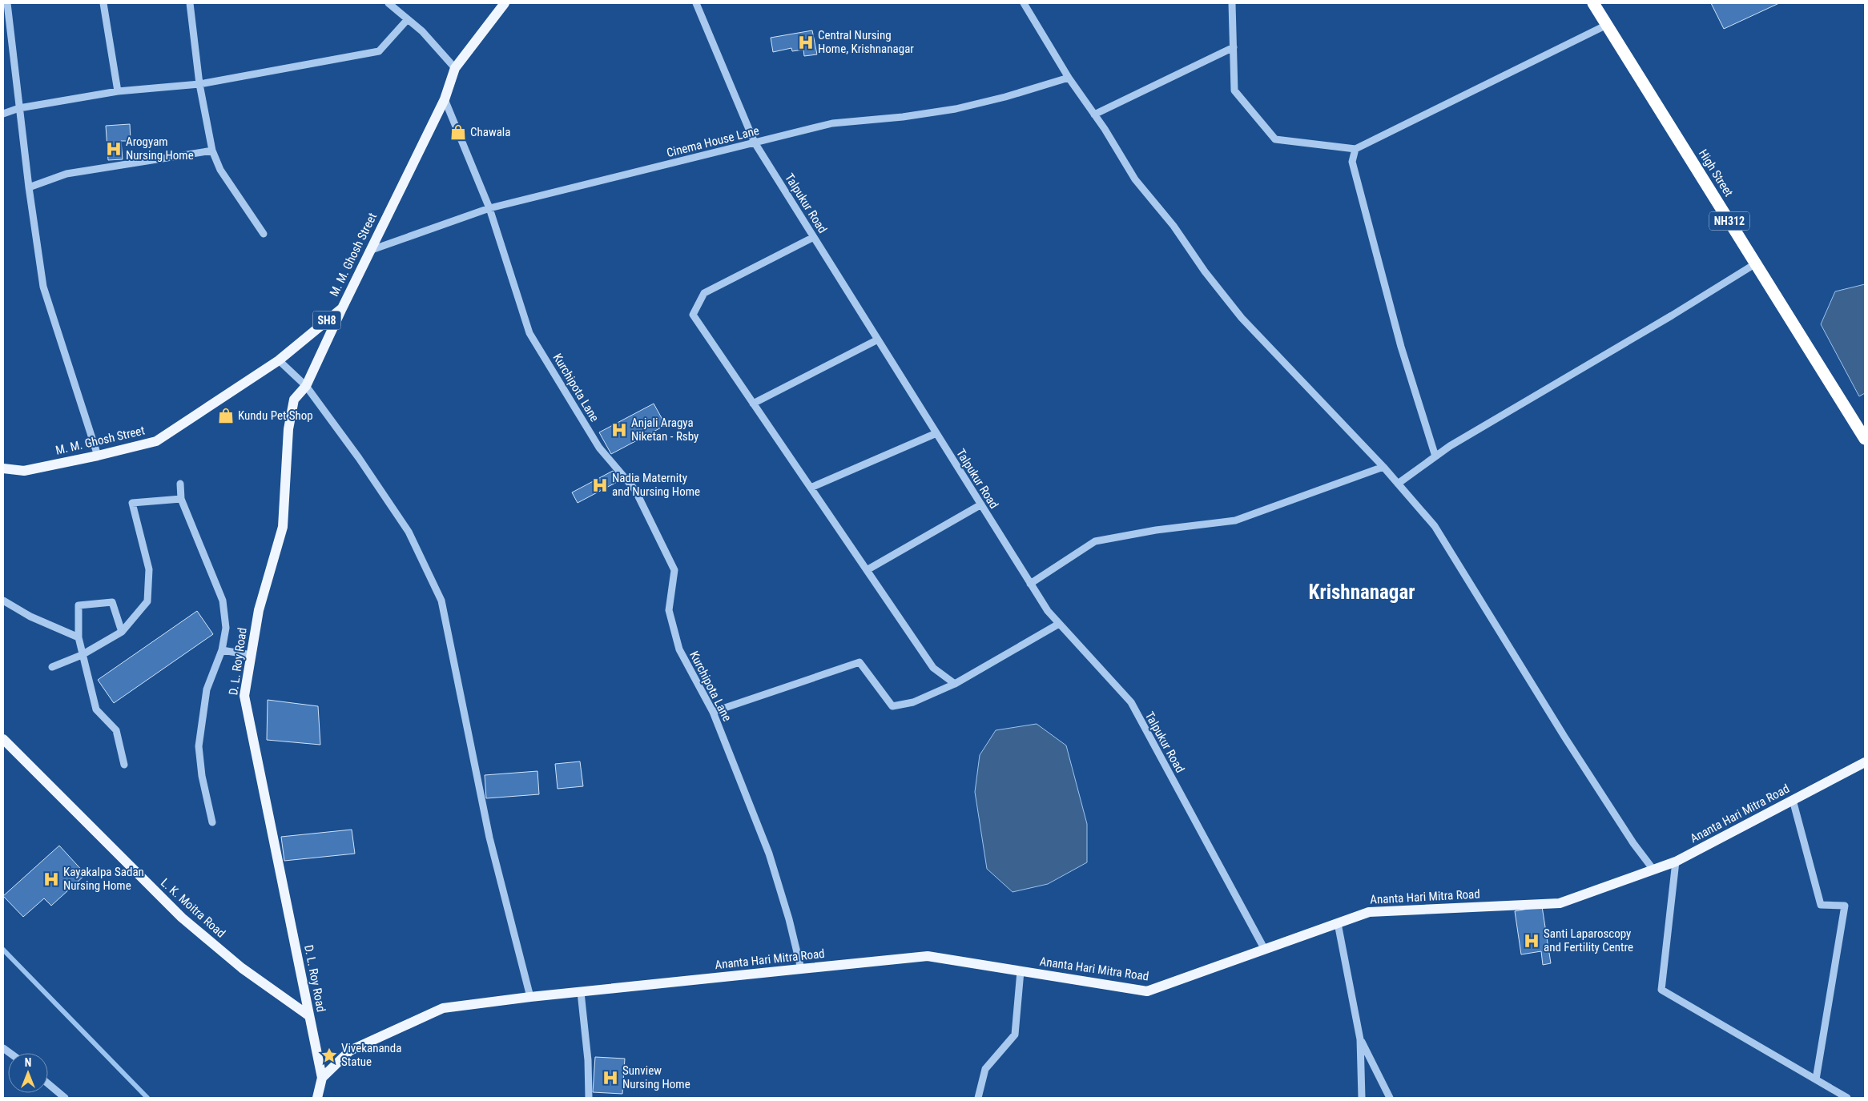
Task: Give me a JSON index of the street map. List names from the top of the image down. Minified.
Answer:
{"streets":{"highway":["High Street","NH312"],"main road":["M. M. Ghosh Street","SH8","D. L. Roy Road","Ananta Hari Mitra Road","L. K. Moitra Road"],"street":["Cinema House Lane","Talpukur Road","Kurchipota Lane"]},"crossings":[["Cinema House Lane","Talpukur Road"],["Cinema House Lane","M. M. Ghosh Street"],["Cinema House Lane","Kurchipota Lane"],["Talpukur Road","Ananta Hari Mitra Road"],["M. M. Ghosh Street","Kurchipota Lane"],["M. M. Ghosh Street","D. L. Roy Road"],["Kurchipota Lane","Ananta Hari Mitra Road"],["D. L. Roy Road","Ananta Hari Mitra Road"],["D. L. Roy Road","L. K. Moitra Road"]],"districts":["Krishnanagar"],"places":{"hospital":["Central Nursing Home, Krishnanagar","Arogyam Nursing Home","Anjali Aragya Niketan - Rsby","Nadia Maternity and Nursing Home","Kayakalpa Sadan Nursing Home","Santi Laparoscopy and Fertility Centre","Sunview Nursing Home"],"shop":["Chawala","Kundu Pet Shop"],"place":["Vivekananda Statue"]},"north":"top"}
